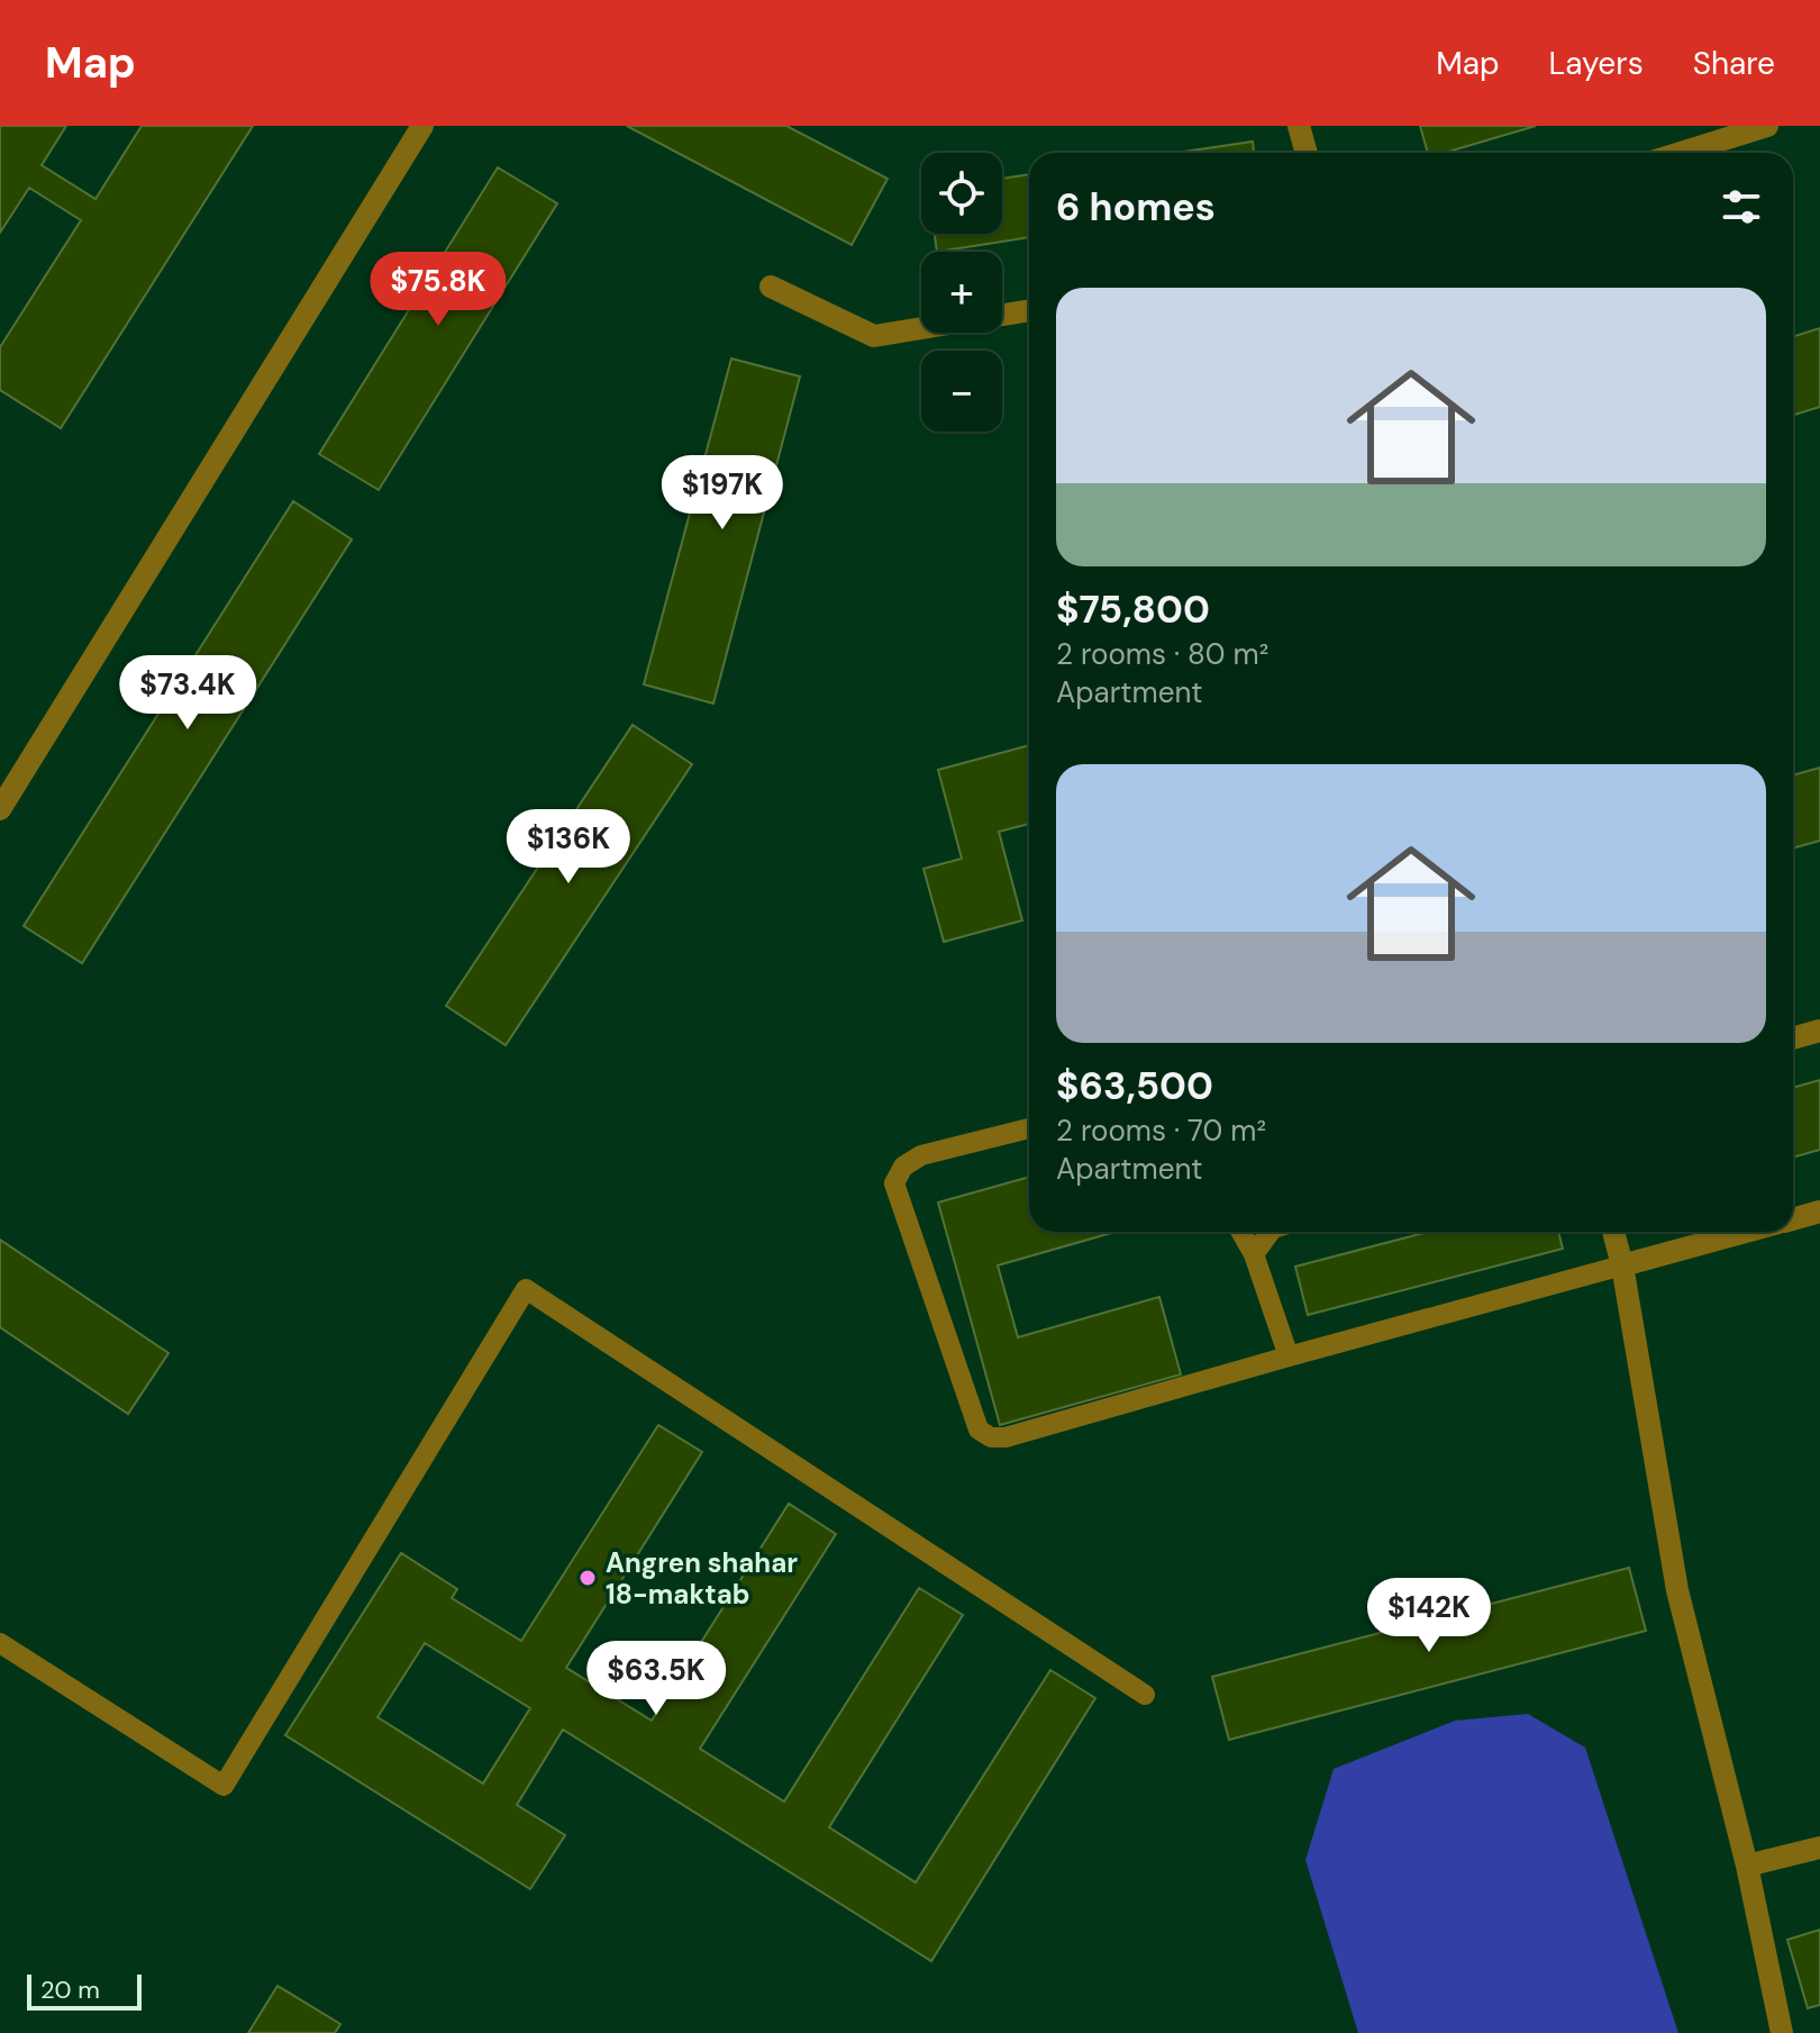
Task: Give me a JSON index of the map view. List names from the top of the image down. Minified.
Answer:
{"places":["Angren shahar 18-maktab"],"scale_bar":"20 m","page":{"header":"Map","nav":["Map","Layers","Share"],"map_buttons":["+","−"],"heading":"6 homes","price":["$75.8K","$197K","$73.4K","$136K","$142K","$63.5K"],"list":[{"name":"$75,800","note":"2 rooms · 80 m² · Apartment"},{"name":"$63,500","note":"2 rooms · 70 m² · Apartment"}],"scale":"20 m"}}
